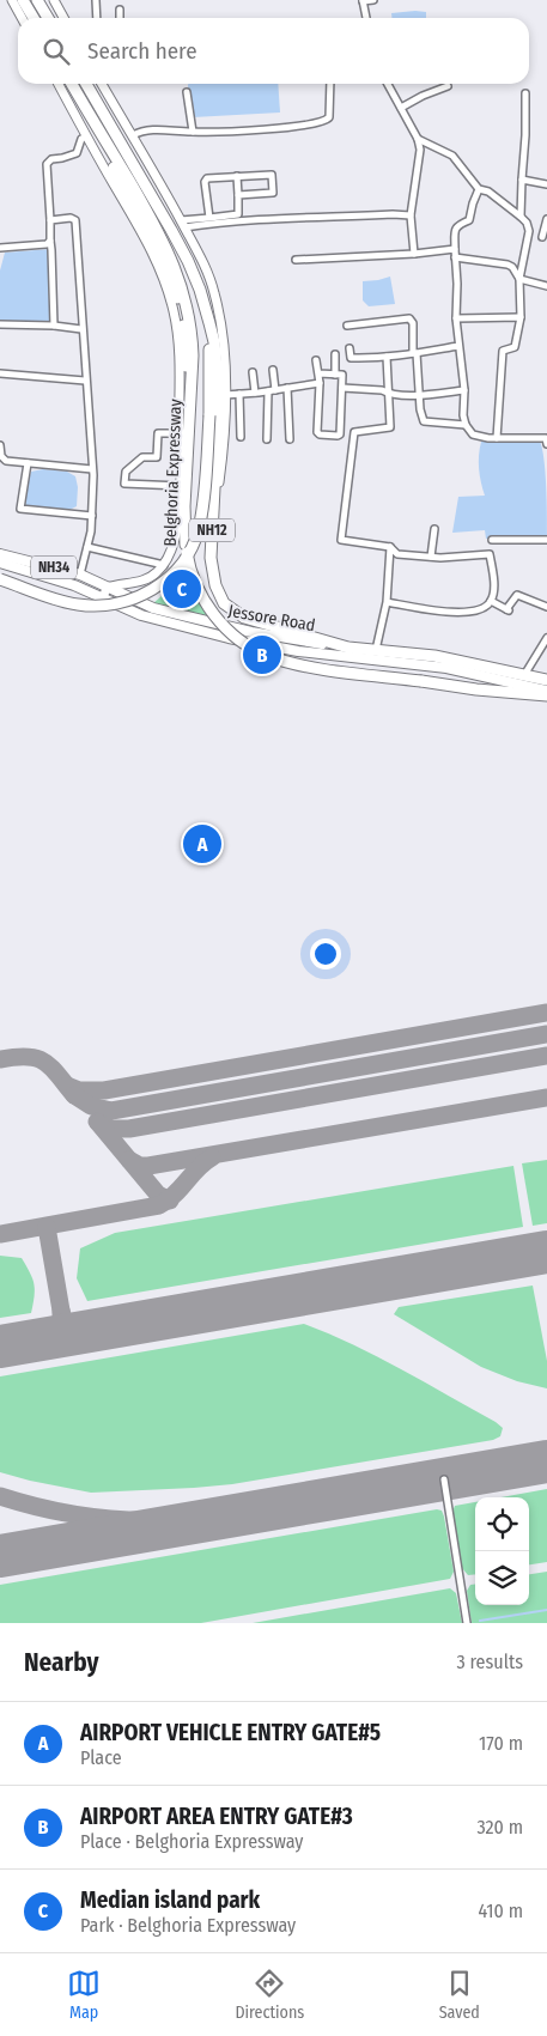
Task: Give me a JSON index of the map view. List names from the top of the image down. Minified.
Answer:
{"streets":{"highway":["Belghoria Expressway","NH12","Jessore Road"],"main road":["NH34"]},"crossings":[["NH12","Jessore Road"]],"page":{"search":"Search here","pins":["C","B","A"],"heading":["Nearby","3 results"],"list":[{"mark":"A","name":"AIRPORT VEHICLE ENTRY GATE#5","note":"Place","value":"170 m"},{"mark":"B","name":"AIRPORT AREA ENTRY GATE#3","note":"Place · Belghoria Expressway","value":"320 m"},{"mark":"C","name":"Median island park","note":"Park · Belghoria Expressway","value":"410 m"}],"nav":["Map","Directions","Saved"]}}
